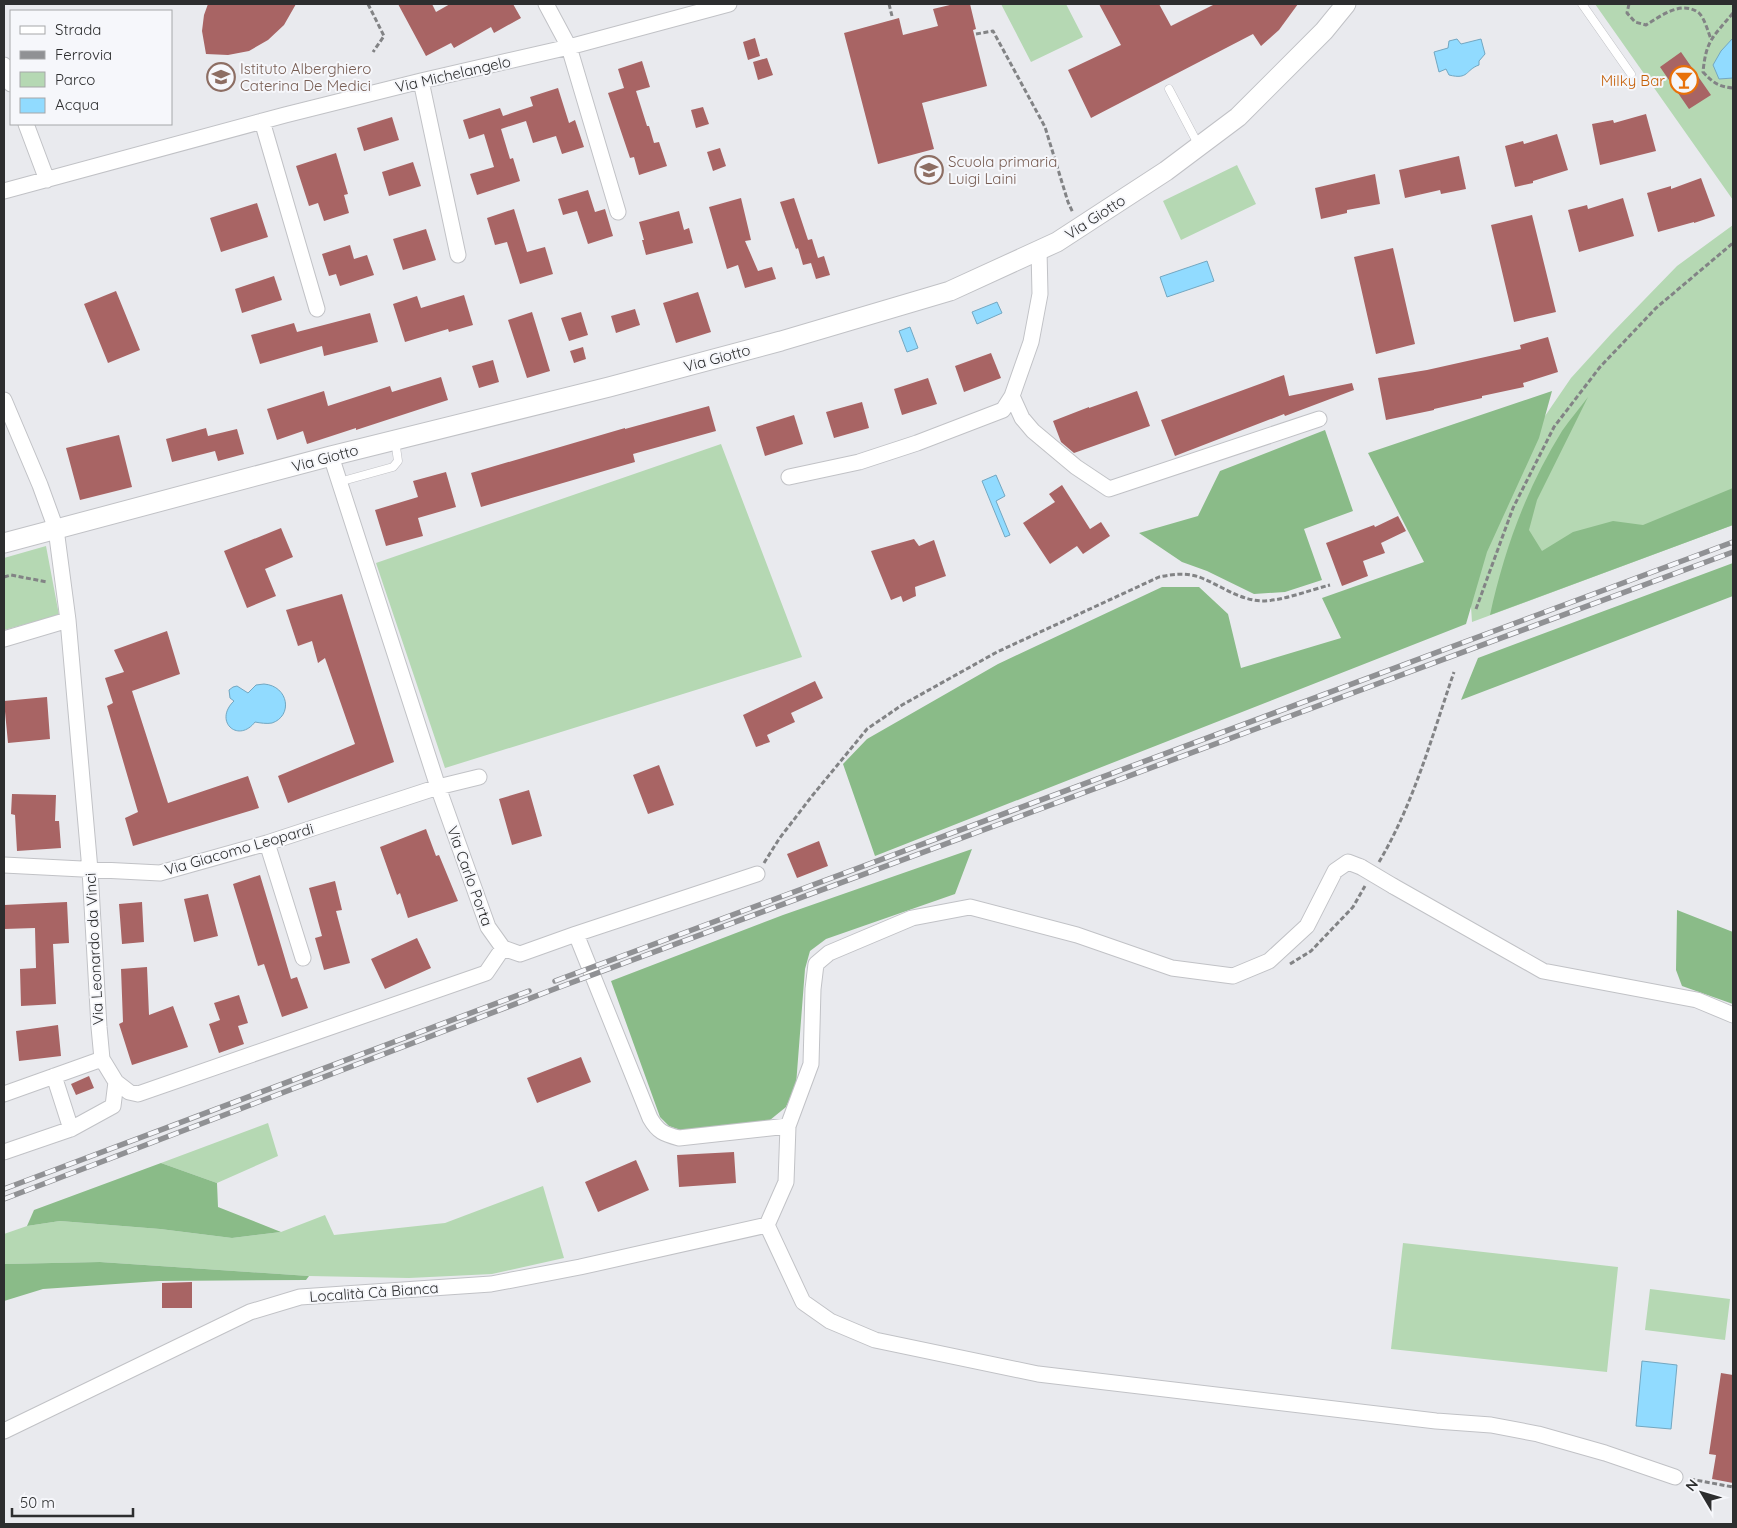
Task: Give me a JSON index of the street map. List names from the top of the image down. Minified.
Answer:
{"streets":{"street":["Via Michelangelo","Via Giotto","Via Giacomo Leopardi","Via Carlo Porta","Via Leonardo da Vinci","Località Cà Bianca"]},"crossings":[["Via Giotto","Via Carlo Porta"],["Via Giotto","Via Leonardo da Vinci"],["Via Giacomo Leopardi","Via Carlo Porta"],["Via Giacomo Leopardi","Via Leonardo da Vinci"],["Via Carlo Porta","Via Leonardo da Vinci"]],"places":{"school or university":["Istituto Alberghiero Caterina De Medici","Scuola primaria Luigi Laini"],"bar":["Milky Bar"]},"legend":["Strada","Ferrovia","Parco","Acqua"],"scale_bar":"50 m","north":"top left"}
